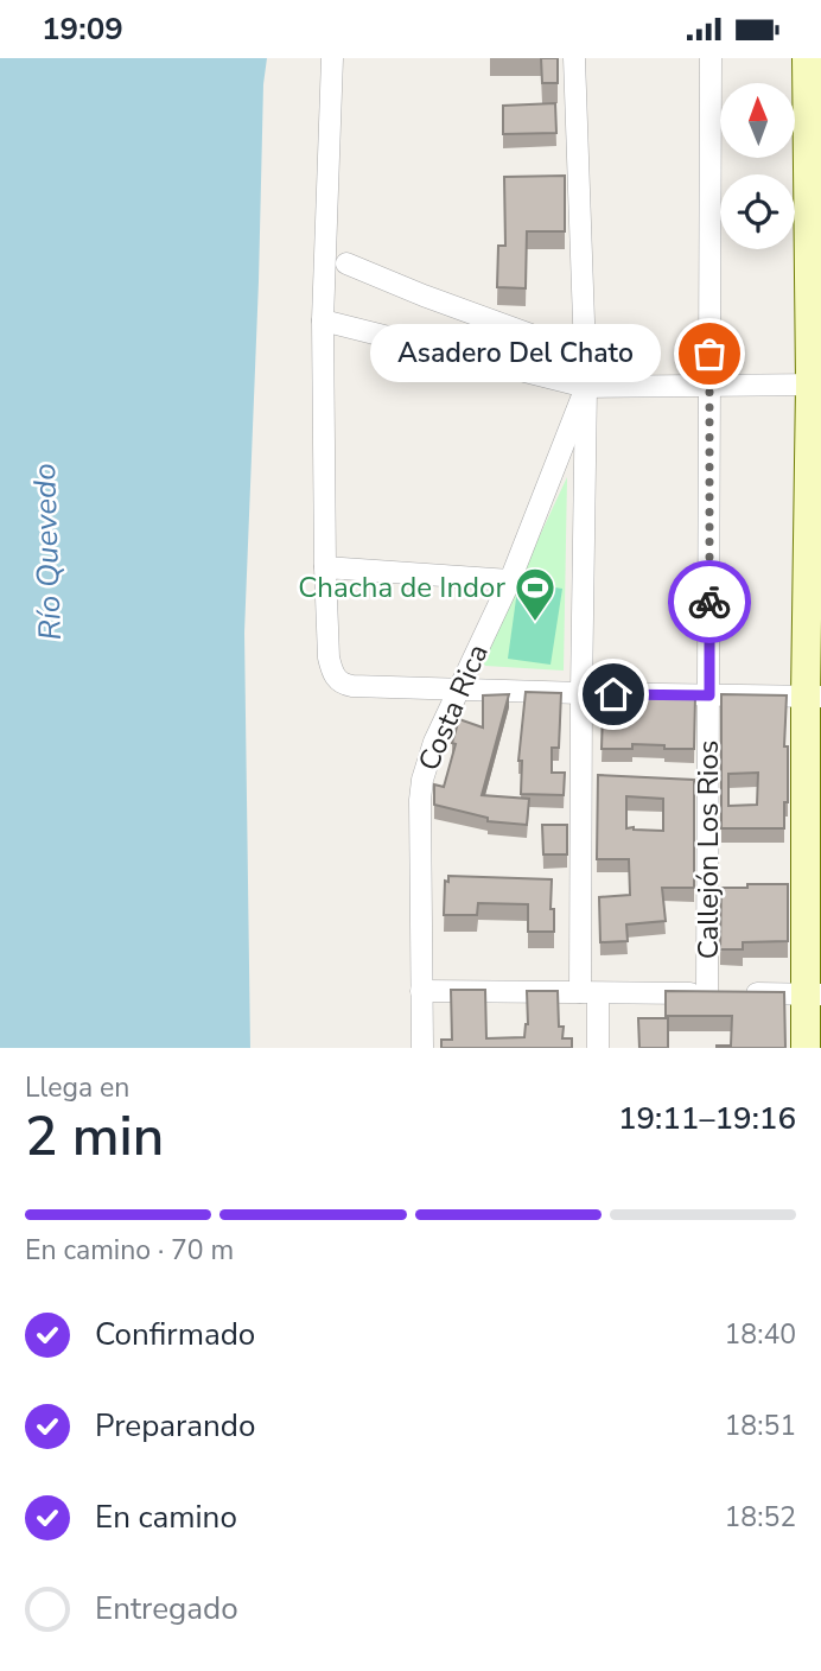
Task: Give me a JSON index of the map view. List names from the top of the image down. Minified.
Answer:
{"streets":{"street":["Costa Rica","Callejón Los Rios"]},"water":["Río Quevedo"],"places":{"other":["Asadero Del Chato"],"sports":["Chacha de Indor"]},"north":"top","page":{"status":"19:09","bubble":"Asadero Del Chato","heading":["2 min","Llega en","19:11–19:16"],"bar":"En camino · 70 m","list":[["Confirmado","18:40"],["Preparando","18:51"],["En camino","18:52"],"Entregado"]}}
